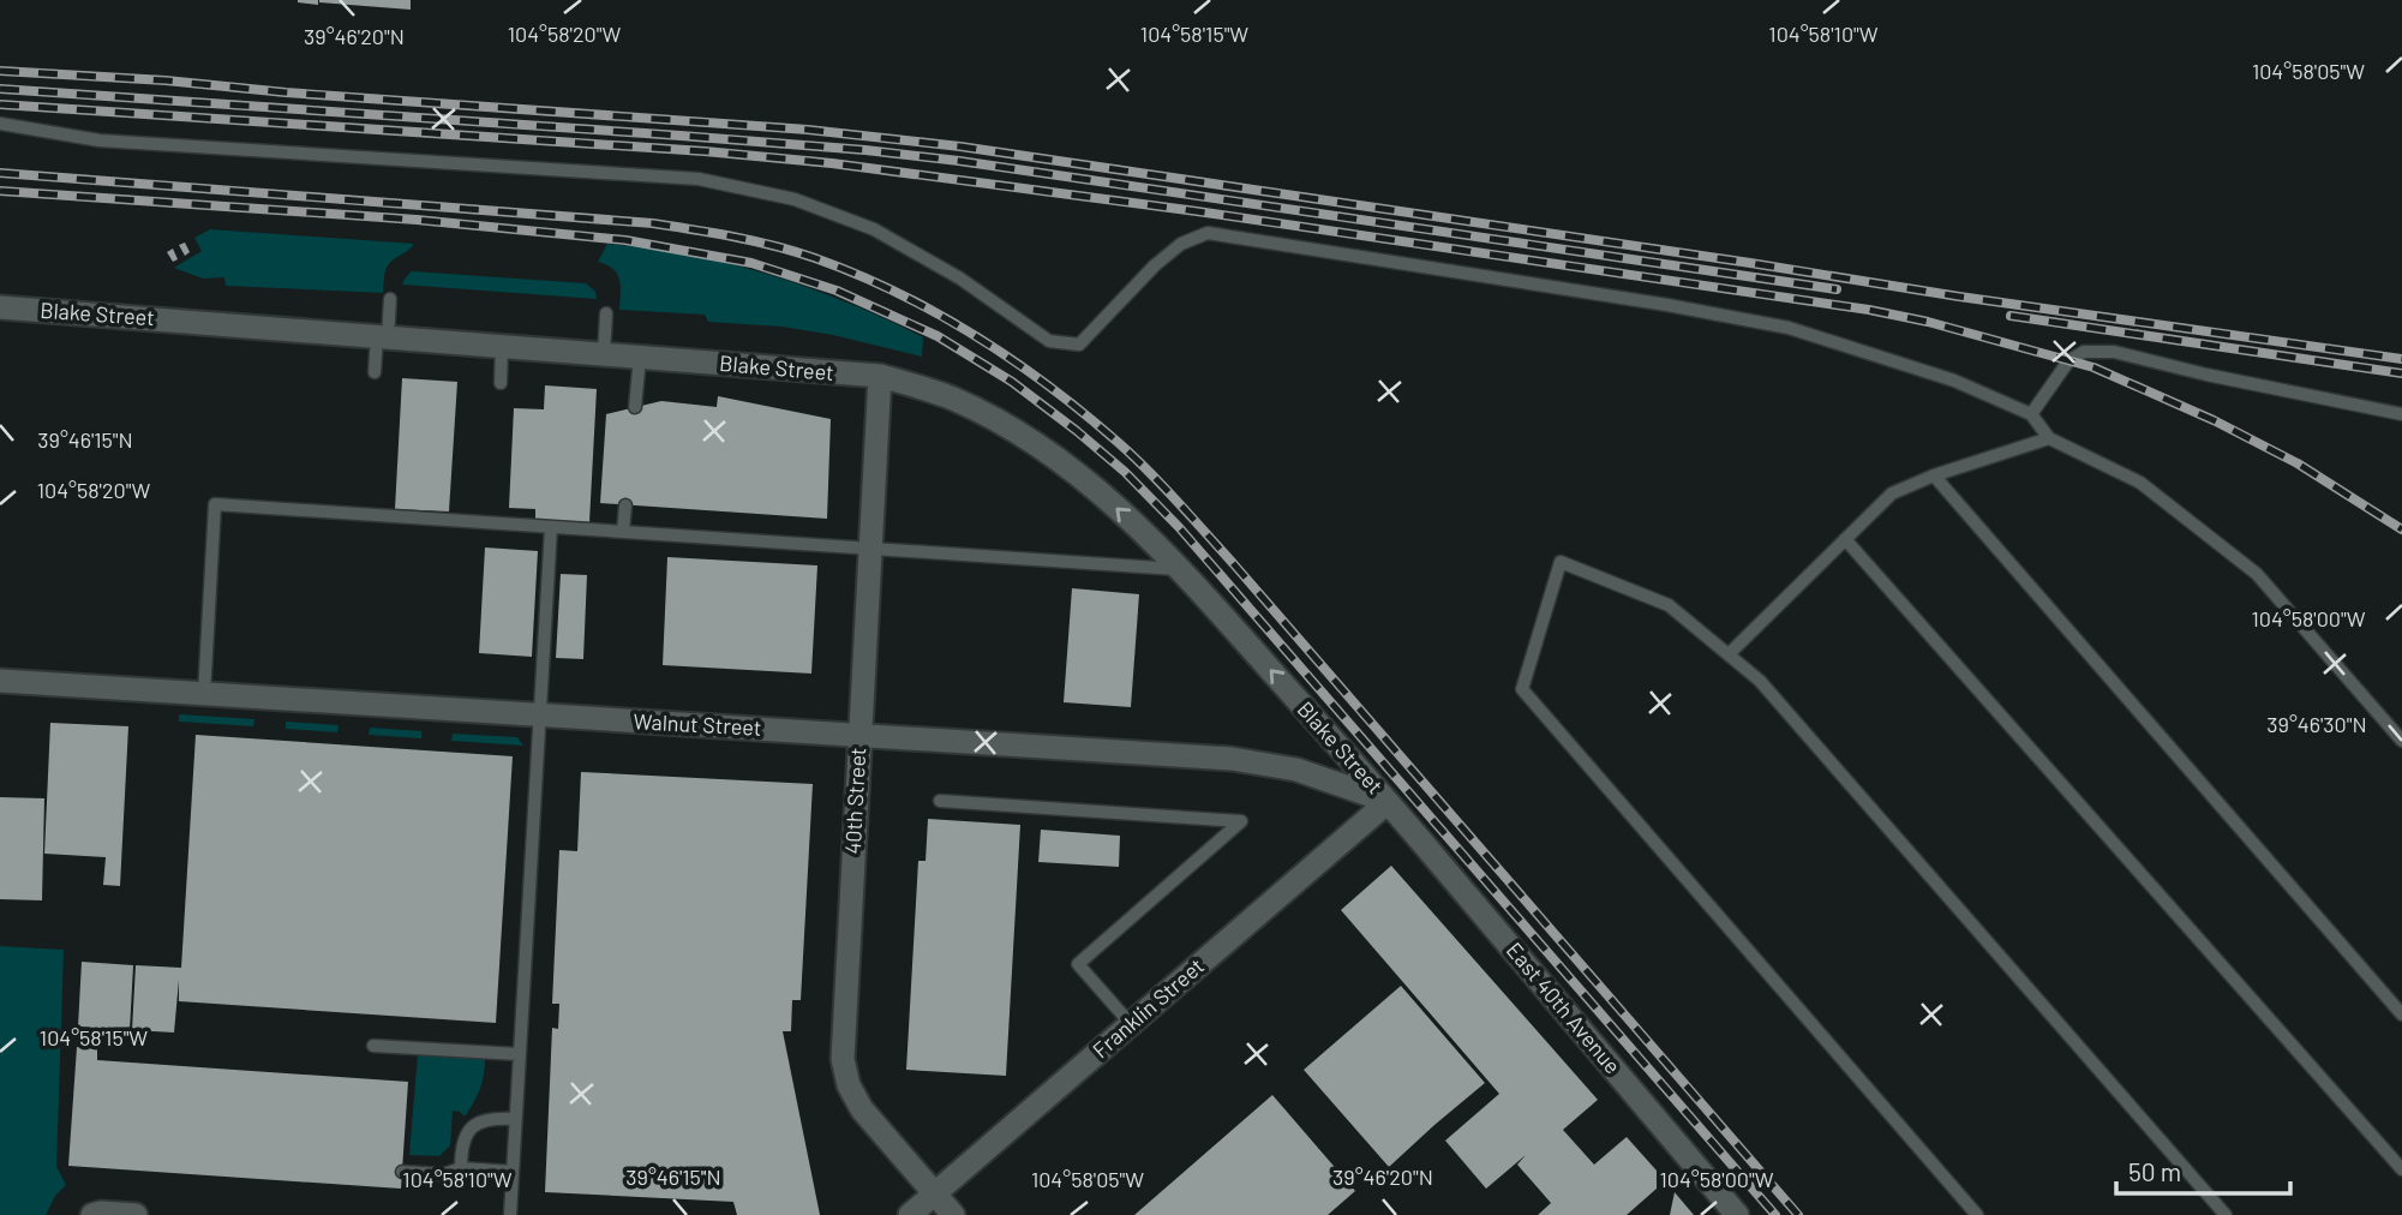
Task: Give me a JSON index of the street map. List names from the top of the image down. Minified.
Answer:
{"streets":{"street":["Blake Street","Walnut Street","40th Street","Franklin Street","East 40th Avenue"]},"crossings":[["Blake Street","Walnut Street"],["Blake Street","40th Street"],["Blake Street","Franklin Street"],["Blake Street","East 40th Avenue"],["Walnut Street","40th Street"],["Walnut Street","Franklin Street"],["Walnut Street","East 40th Avenue"],["40th Street","Franklin Street"],["Franklin Street","East 40th Avenue"]],"one_way":["Blake Street"],"scale_bar":"50 m","coordinates":["104°58'20\"W","104°58'15\"W","104°58'10\"W","39°46'20\"N","104°58'05\"W","39°46'15\"N","104°58'00\"W","39°46'30\"N"]}
